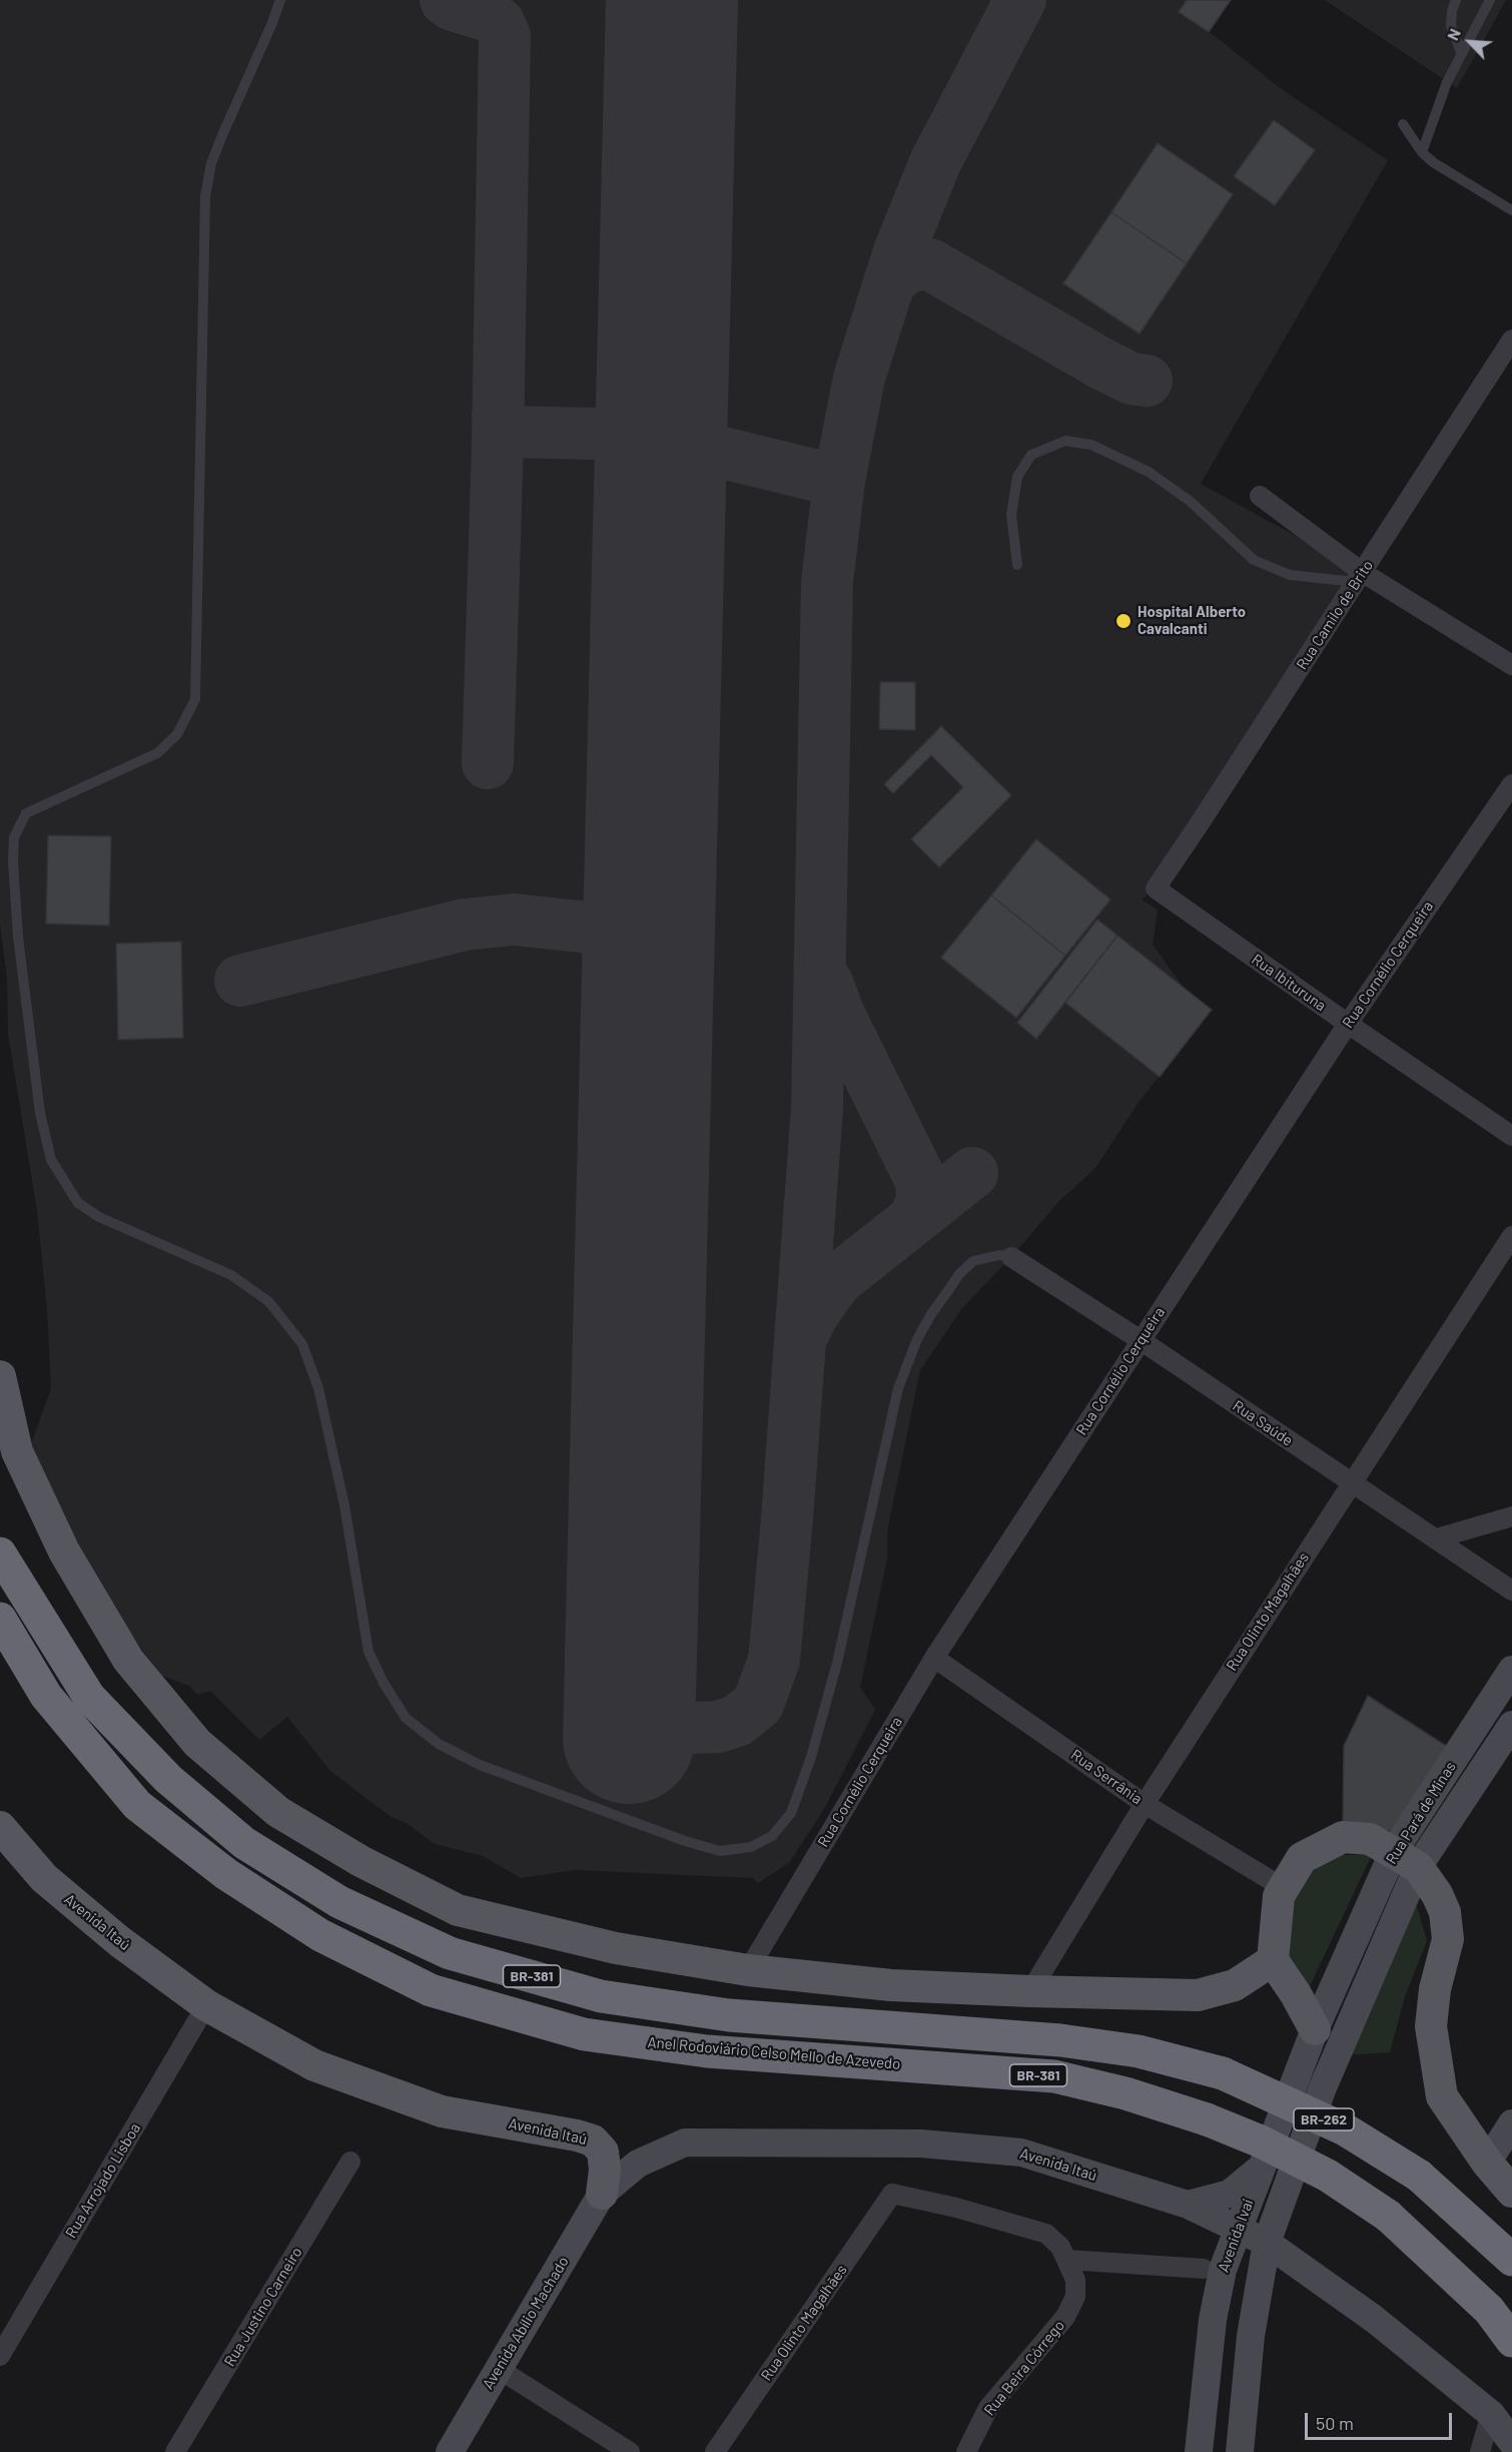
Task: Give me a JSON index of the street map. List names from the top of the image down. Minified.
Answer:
{"streets":{"highway":["BR-381","Anel Rodoviário Celso Mello de Azevedo","BR-262"],"main road":["Rua Pará de Minas","Avenida Itaú","Avenida Ivaí","Avenida Abílio Machado"],"street":["Rua Camilo de Brito","Rua Cornélio Cerqueira","Rua Ibituruna","Rua Saúde","Rua Olinto Magalhães","Rua Serrânia","Rua Arrojado Lisboa","Rua Justino Carneiro","Rua Beira Córrego"]},"crossings":[["Rua Camilo de Brito","Rua Ibituruna"],["Rua Cornélio Cerqueira","Rua Ibituruna"],["Rua Cornélio Cerqueira","Rua Saúde"],["Rua Cornélio Cerqueira","Rua Serrânia"],["Rua Saúde","Rua Olinto Magalhães"],["Rua Olinto Magalhães","Rua Serrânia"],["Rua Olinto Magalhães","Rua Beira Córrego"],["Rua Pará de Minas","Avenida Ivaí"],["Avenida Itaú","Rua Arrojado Lisboa"],["Avenida Itaú","Avenida Ivaí"],["Avenida Itaú","Avenida Abílio Machado"],["BR-381","BR-262"]],"places":["Hospital Alberto Cavalcanti"],"scale_bar":"50 m","north":"top left"}
